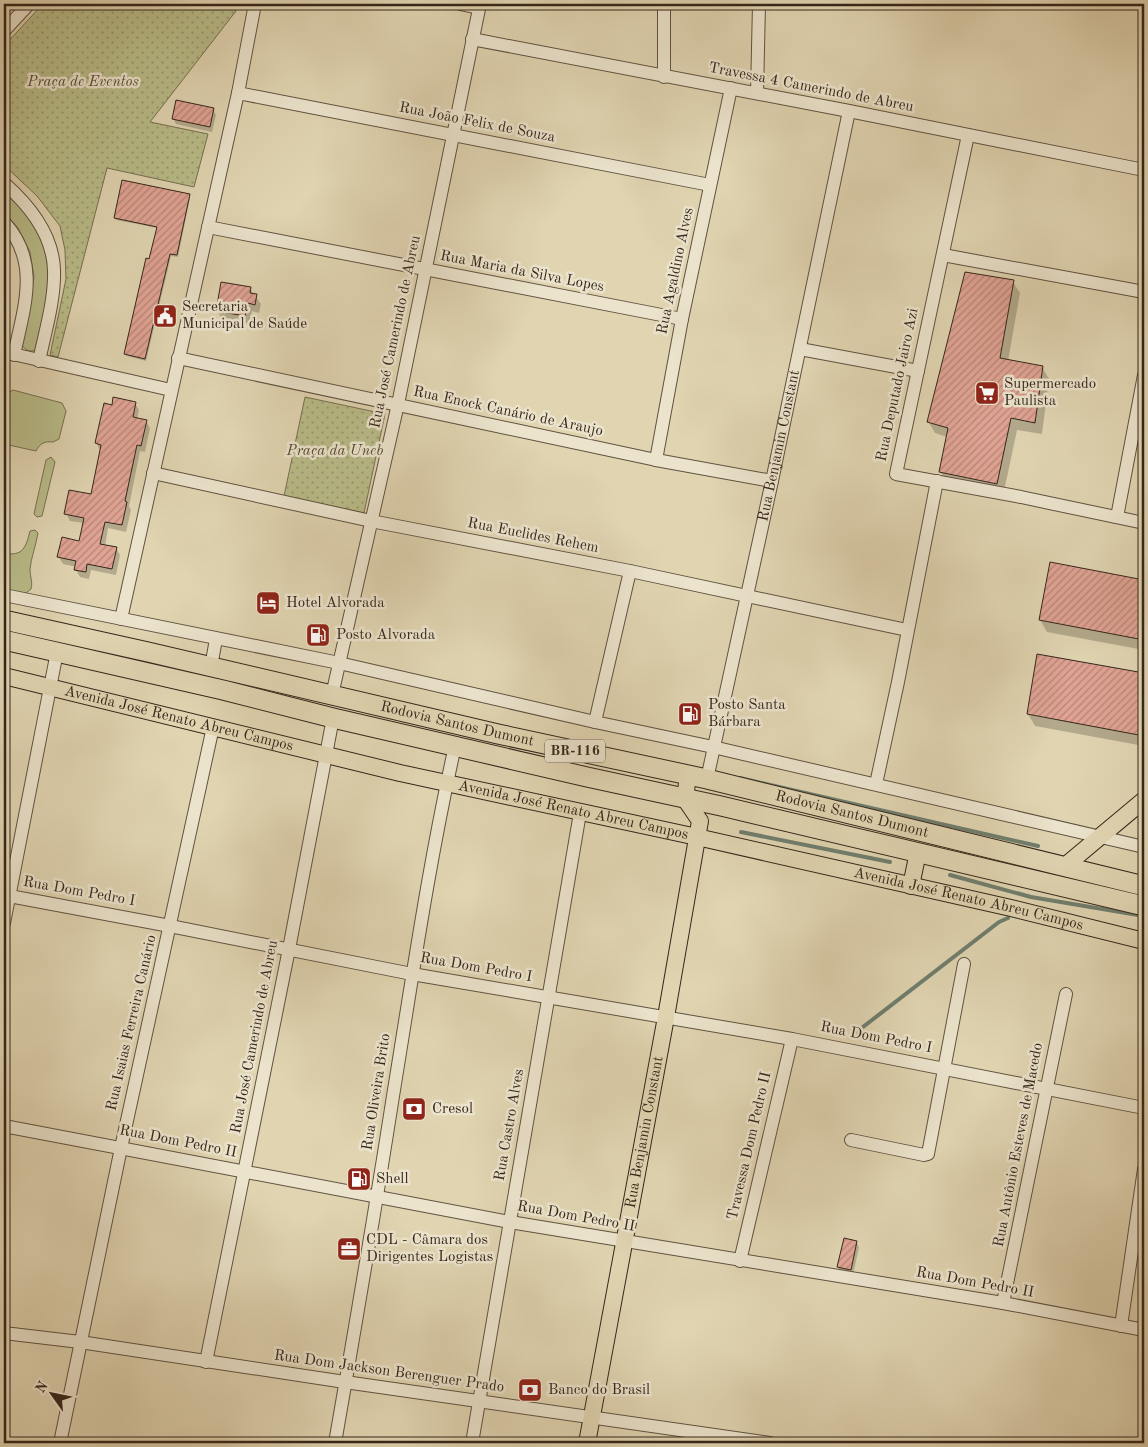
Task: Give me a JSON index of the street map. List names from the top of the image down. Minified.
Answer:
{"streets":{"highway":["Rodovia Santos Dumont","BR-116"],"main road":["Rua Benjamin Constant","Avenida José Renato Abreu Campos"],"street":["Travessa 4 Camerindo de Abreu","Rua João Felix de Souza","Rua Agaldino Alves","Rua Maria da Silva Lopes","Rua José Camerindo de Abreu","Rua Deputado Jairo Azi","Rua Enock Canário de Araujo","Rua Euclides Rehem","Rua Dom Pedro I","Rua Isaias Ferreira Canário","Rua Oliveira Brito","Rua Castro Alves","Rua Dom Pedro II","Rua Antônio Esteves de Macedo","Travessa Dom Pedro II","Rua Dom Jackson Berenguer Prado"]},"crossings":[["Travessa 4 Camerindo de Abreu","Rua Agaldino Alves"],["Travessa 4 Camerindo de Abreu","Rua José Camerindo de Abreu"],["Travessa 4 Camerindo de Abreu","Rua Deputado Jairo Azi"],["Travessa 4 Camerindo de Abreu","Rua Benjamin Constant"],["Rua João Felix de Souza","Rua Agaldino Alves"],["Rua João Felix de Souza","Rua José Camerindo de Abreu"],["Rua Agaldino Alves","Rua Maria da Silva Lopes"],["Rua Agaldino Alves","Rua Enock Canário de Araujo"],["Rua Maria da Silva Lopes","Rua José Camerindo de Abreu"],["Rua José Camerindo de Abreu","Rua Enock Canário de Araujo"],["Rua José Camerindo de Abreu","Rua Euclides Rehem"],["Rua José Camerindo de Abreu","Avenida José Renato Abreu Campos"],["Rua José Camerindo de Abreu","Rodovia Santos Dumont"],["Rua José Camerindo de Abreu","Rua Dom Pedro I"],["Rua José Camerindo de Abreu","Rua Dom Pedro II"],["Rua José Camerindo de Abreu","Rua Dom Jackson Berenguer Prado"],["Rua Enock Canário de Araujo","Rua Benjamin Constant"],["Rua Benjamin Constant","Rua Euclides Rehem"],["Rua Benjamin Constant","Avenida José Renato Abreu Campos"],["Rua Benjamin Constant","Rodovia Santos Dumont"],["Rua Benjamin Constant","Rua Dom Pedro I"],["Rua Benjamin Constant","Rua Dom Pedro II"],["Rua Benjamin Constant","Rua Dom Jackson Berenguer Prado"],["Avenida José Renato Abreu Campos","Rua Isaias Ferreira Canário"],["Avenida José Renato Abreu Campos","Rua Oliveira Brito"],["Avenida José Renato Abreu Campos","Rua Castro Alves"],["Rodovia Santos Dumont","Rua Oliveira Brito"],["Rua Dom Pedro I","Rua Isaias Ferreira Canário"],["Rua Dom Pedro I","Rua Oliveira Brito"],["Rua Dom Pedro I","Rua Castro Alves"],["Rua Dom Pedro I","Rua Antônio Esteves de Macedo"],["Rua Dom Pedro I","Travessa Dom Pedro II"],["Rua Isaias Ferreira Canário","Rua Dom Pedro II"],["Rua Isaias Ferreira Canário","Rua Dom Jackson Berenguer Prado"],["Rua Oliveira Brito","Rua Dom Pedro II"],["Rua Oliveira Brito","Rua Dom Jackson Berenguer Prado"],["Rua Castro Alves","Rua Dom Pedro II"],["Rua Castro Alves","Rua Dom Jackson Berenguer Prado"],["Rua Dom Pedro II","Rua Antônio Esteves de Macedo"],["Rua Dom Pedro II","Travessa Dom Pedro II"]],"parks":["Praça de Eventos","Praça da Uneb"],"places":{"public building":["Secretaria Municipal de Saúde"],"supermarket":["Supermercado Paulista"],"hotel":["Hotel Alvorada"],"fuel station":["Posto Alvorada","Posto Santa Bárbara","Shell"],"bank":["Cresol","Banco do Brasil"],"office":["CDL - Câmara dos Dirigentes Logistas"]},"north":"top left"}
